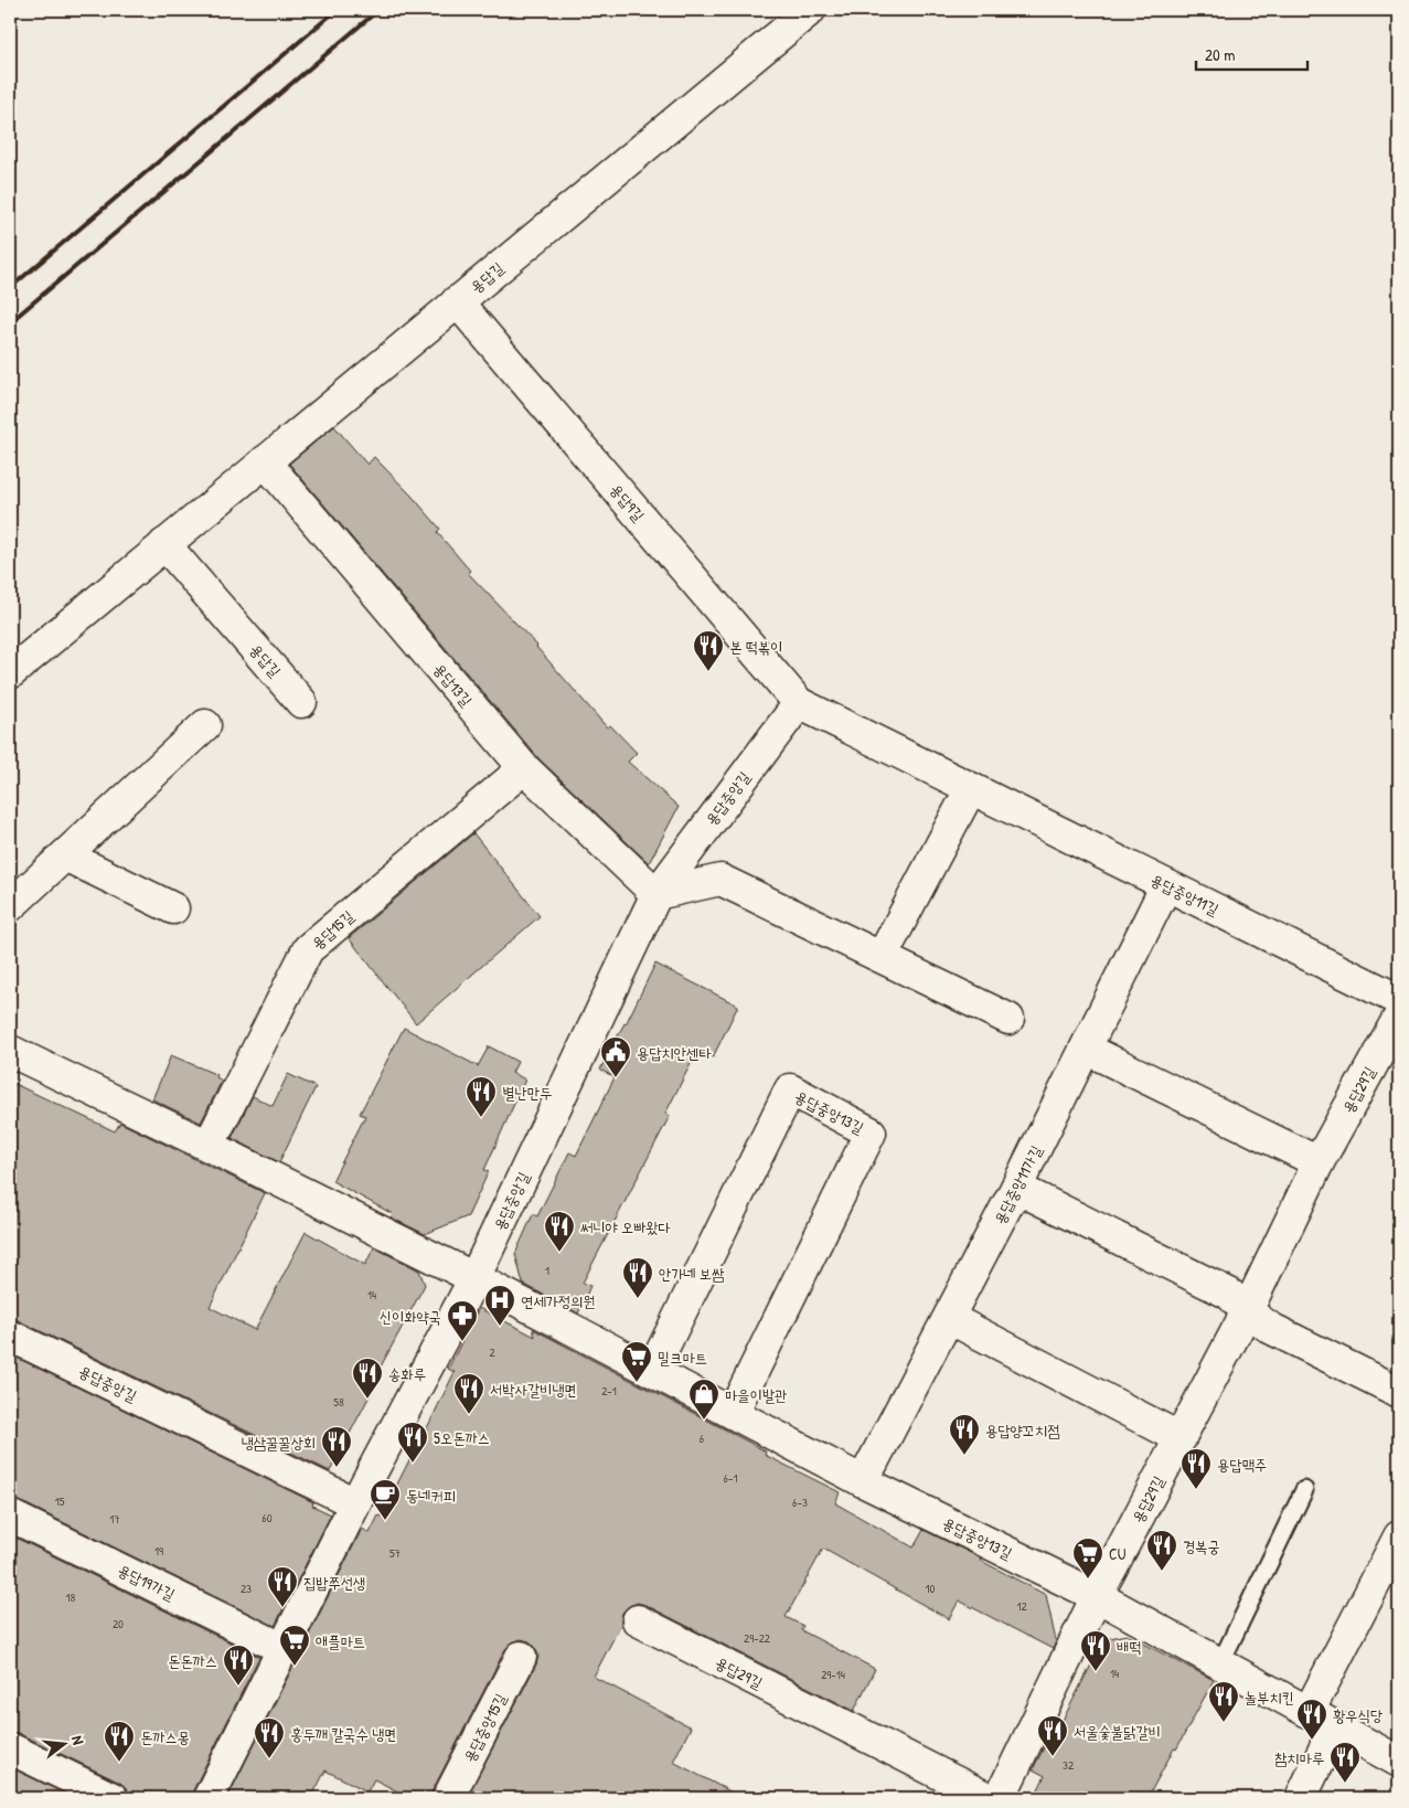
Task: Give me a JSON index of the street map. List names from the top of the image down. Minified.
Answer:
{"streets":{"street":["용답길","용답9길","용답13길","용답중앙길","용답중앙11길","용답15길","용답29길","용답중앙13길","용답중앙11가길","용답19가길","용답중앙15길"]},"crossings":[["용답길","용답9길"],["용답길","용답13길"],["용답9길","용답중앙길"],["용답9길","용답중앙11길"],["용답13길","용답중앙길"],["용답13길","용답15길"],["용답중앙길","용답중앙11길"],["용답중앙길","용답중앙13길"],["용답중앙길","용답19가길"],["용답중앙11길","용답중앙11가길"],["용답29길","용답중앙13길"],["용답중앙13길","용답중앙11가길"]],"places":{"restaurant":["본 떡볶이","별난만두","써니야 오빠왔다","안가네 보쌈","송화루","서박사갈비냉면","용답양꼬치점","5오돈까스","냉삼꿀꿀상회","용답맥주","경복궁","집밥쭈선생","배떡","돈돈까스","놀부치킨","황우식당","서울숯불닭갈비","홍두깨 칼국수 냉면","돈까스몽","참치마루"],"public building":["용답치안센타"],"hospital":["연세가정의원"],"pharmacy":["신이화약국"],"supermarket":["밀크마트","CU","애플마트"],"shop":["마을이발관"],"cafe":["동네커피"]},"house_numbers":["1","14","2","2-1","58","6","6-1","15","6-3","60","17","19","57","23","10","18","12","20","29-22","14","29-14","32"],"scale_bar":"20 m","north":"right"}
